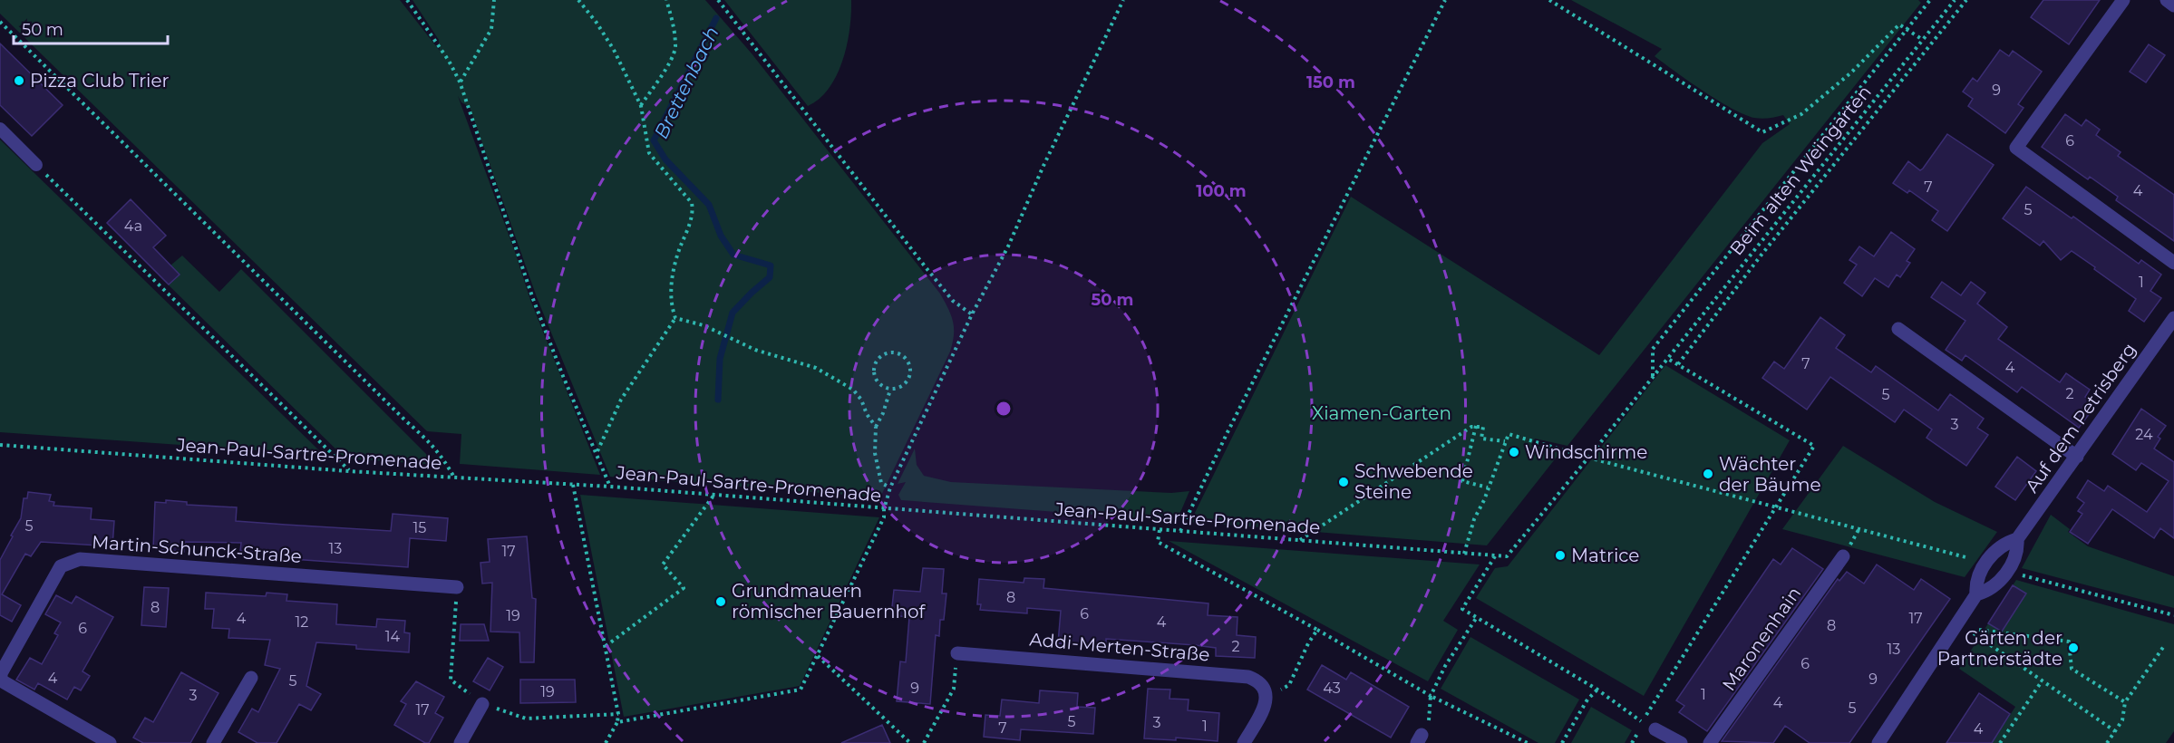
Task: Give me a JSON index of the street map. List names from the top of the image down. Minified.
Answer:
{"streets":{"street":["Auf dem Petrisberg","Martin-Schunck-Straße","Maronenhain","Addi-Merten-Straße"],"path":["Beim alten Weingarten","Jean-Paul-Sartre-Promenade"]},"crossings":[["Beim alten Weingarten","Jean-Paul-Sartre-Promenade"]],"water":["Brettenbach"],"parks":["Xiamen-Garten"],"places":["Pizza Club Trier","Windschirme","Wächter der Bäume","Schwebende Steine","Matrice","Grundmauern römischer Bauernhof","Gärten der Partnerstädte"],"house_numbers":["9","6","7","4","5","4a","1","7","4","2","5","3","24","5","15","13","17","8","8","6","19","4","17","12","4","8","6","14","2","13","6","4","9","5","9","43","19","1","3","4","5","17","5","3","1","7","4"],"scale_bar":"50 m","rings":["150 m","100 m","50 m"]}
